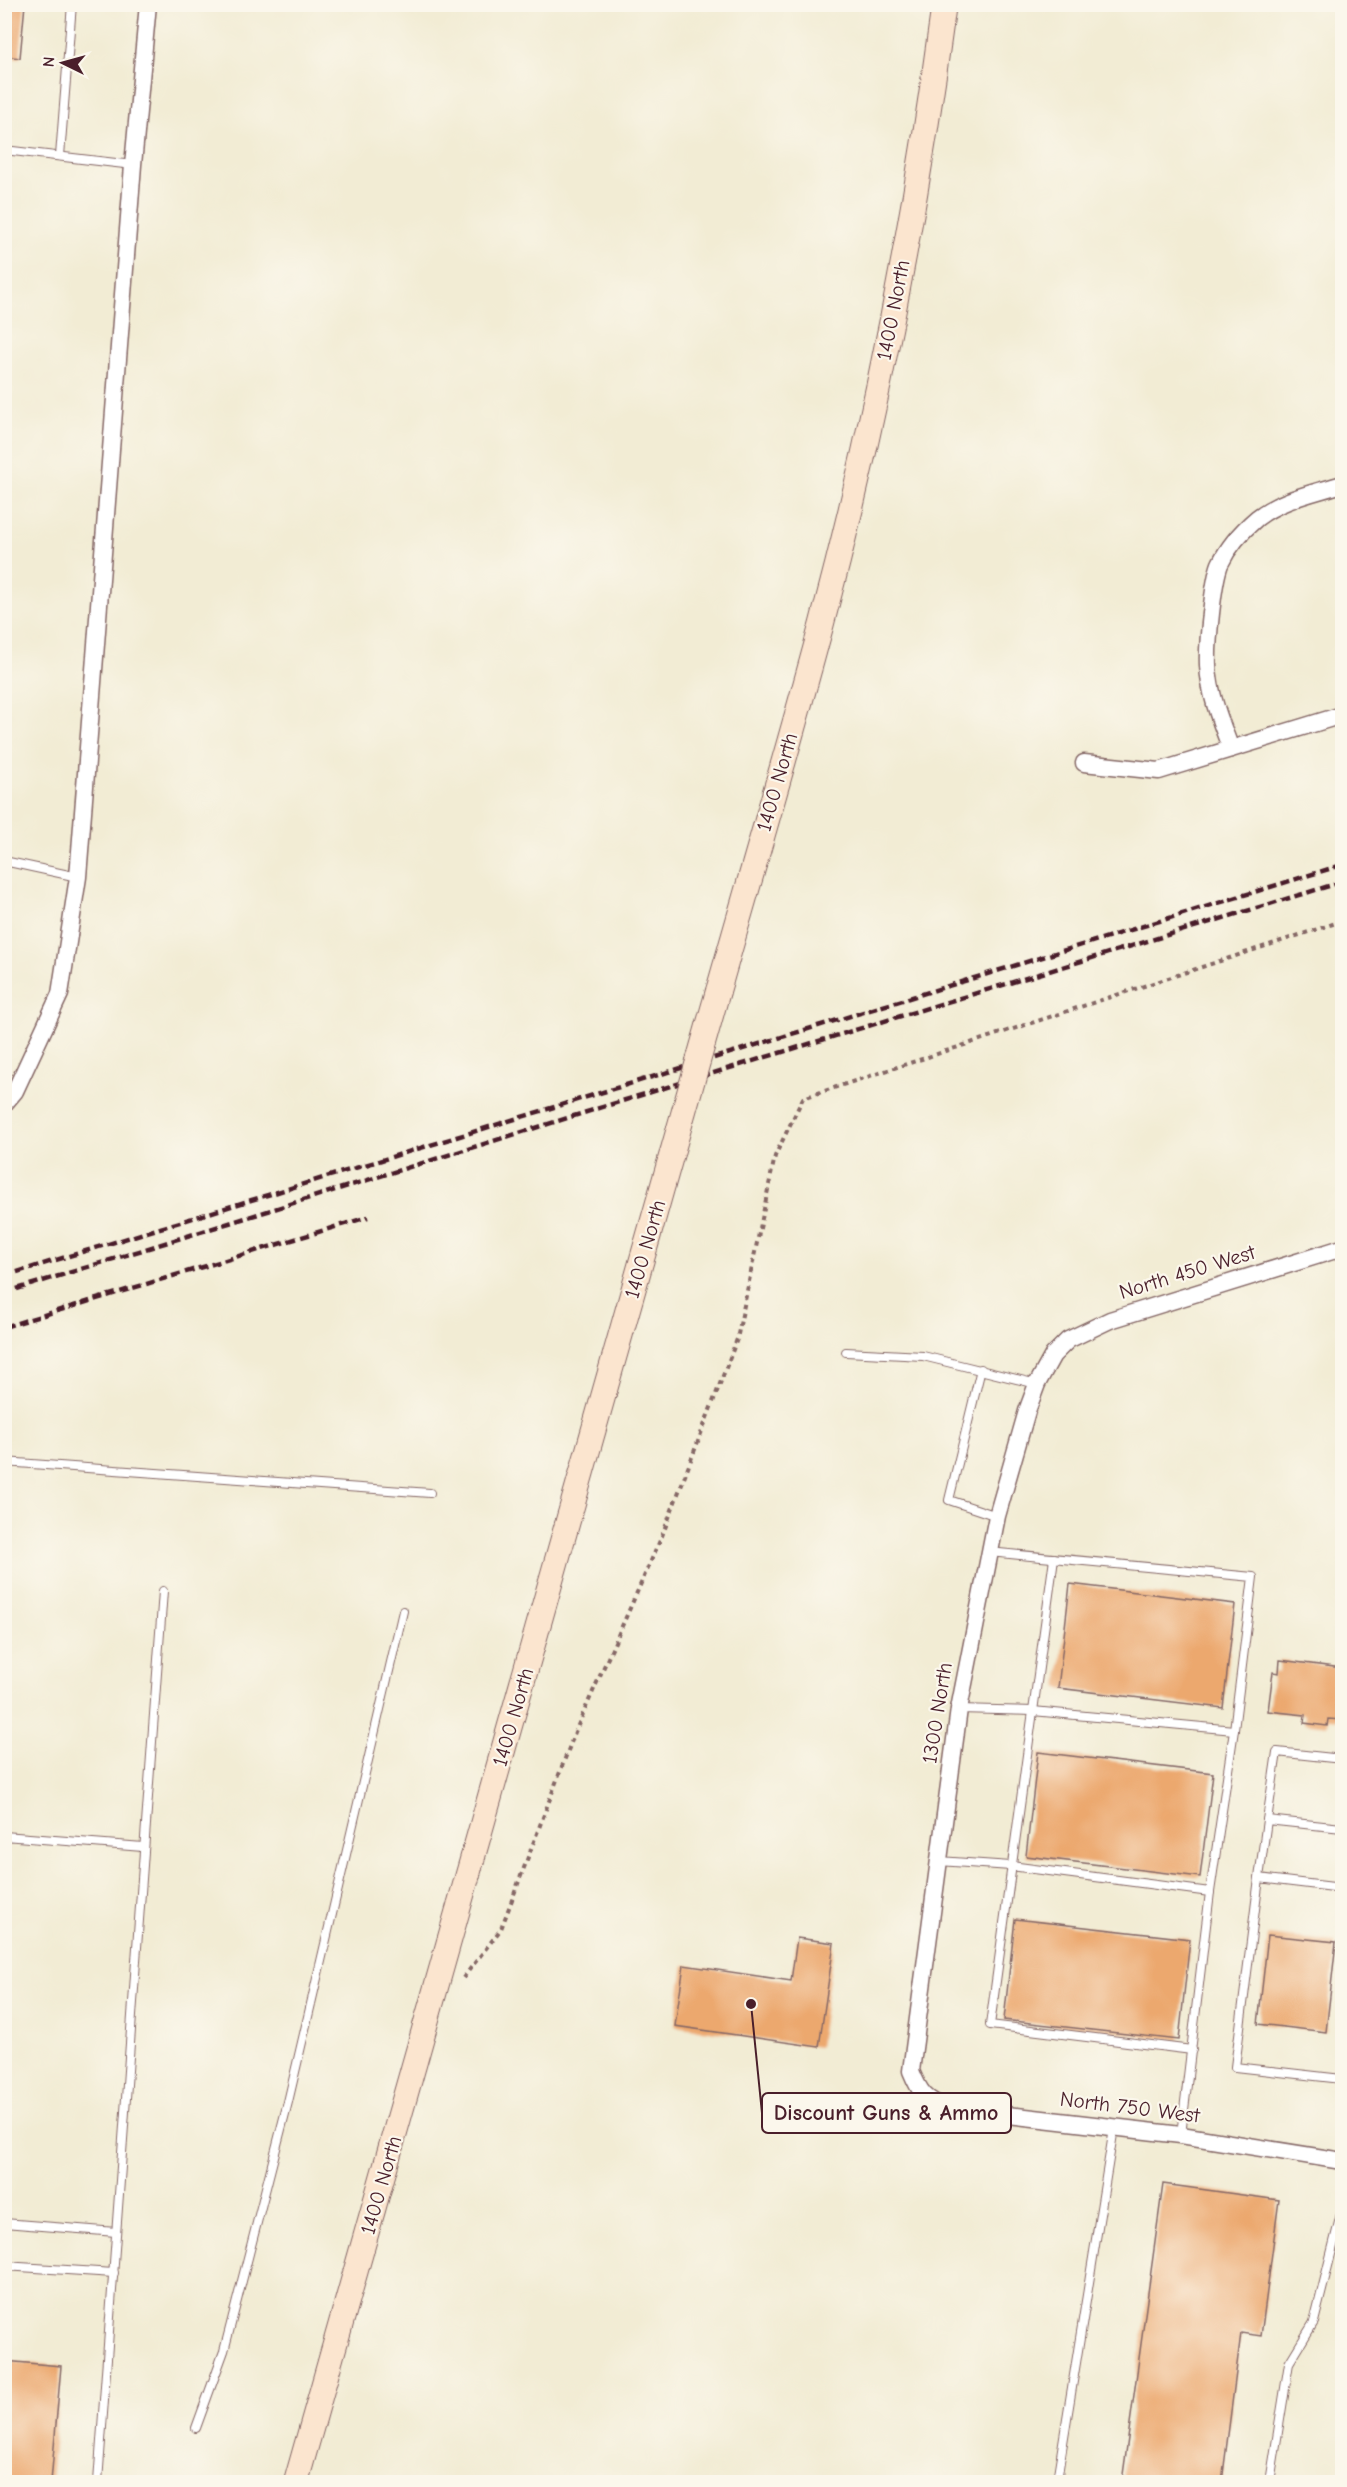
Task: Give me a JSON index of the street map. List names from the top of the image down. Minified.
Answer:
{"streets":{"main road":["1400 North"],"street":["North 450 West","1300 North","North 750 West"]},"crossings":[["North 450 West","1300 North"],["1300 North","North 750 West"]],"places":["Discount Guns & Ammo"],"north":"left"}
